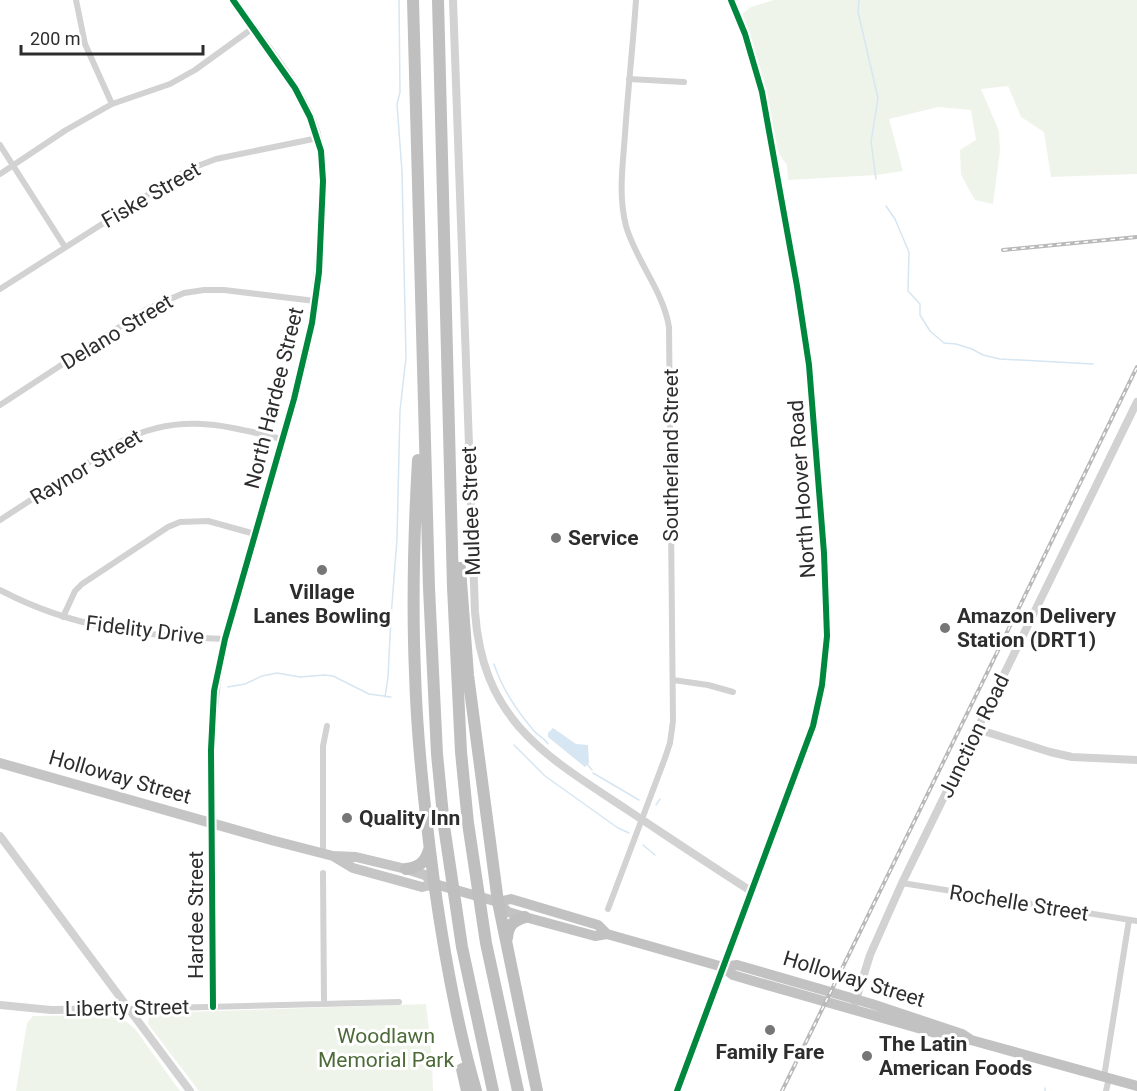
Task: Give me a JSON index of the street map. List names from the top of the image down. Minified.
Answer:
{"streets":{"highway":["Holloway Street"],"street":["Fiske Street","Delano Street","North Hardee Street","Southerland Street","Raynor Street","North Hoover Road","Muldee Street","Fidelity Drive","Junction Road","Rochelle Street","Hardee Street","Liberty Street"]},"crossings":[["Fiske Street","North Hardee Street"],["Delano Street","North Hardee Street"],["North Hardee Street","Raynor Street"],["North Hardee Street","Fidelity Drive"],["North Hardee Street","Holloway Street"],["North Hardee Street","Hardee Street"],["Southerland Street","Muldee Street"],["North Hoover Road","Muldee Street"],["North Hoover Road","Holloway Street"],["Junction Road","Holloway Street"],["Junction Road","Rochelle Street"],["Holloway Street","Hardee Street"],["Hardee Street","Liberty Street"]],"parks":["Woodlawn Memorial Park"],"places":["Service","Village Lanes Bowling","Amazon Delivery Station (DRT1)","Quality Inn","Family Fare","The Latin American Foods"],"scale_bar":"200 m"}
